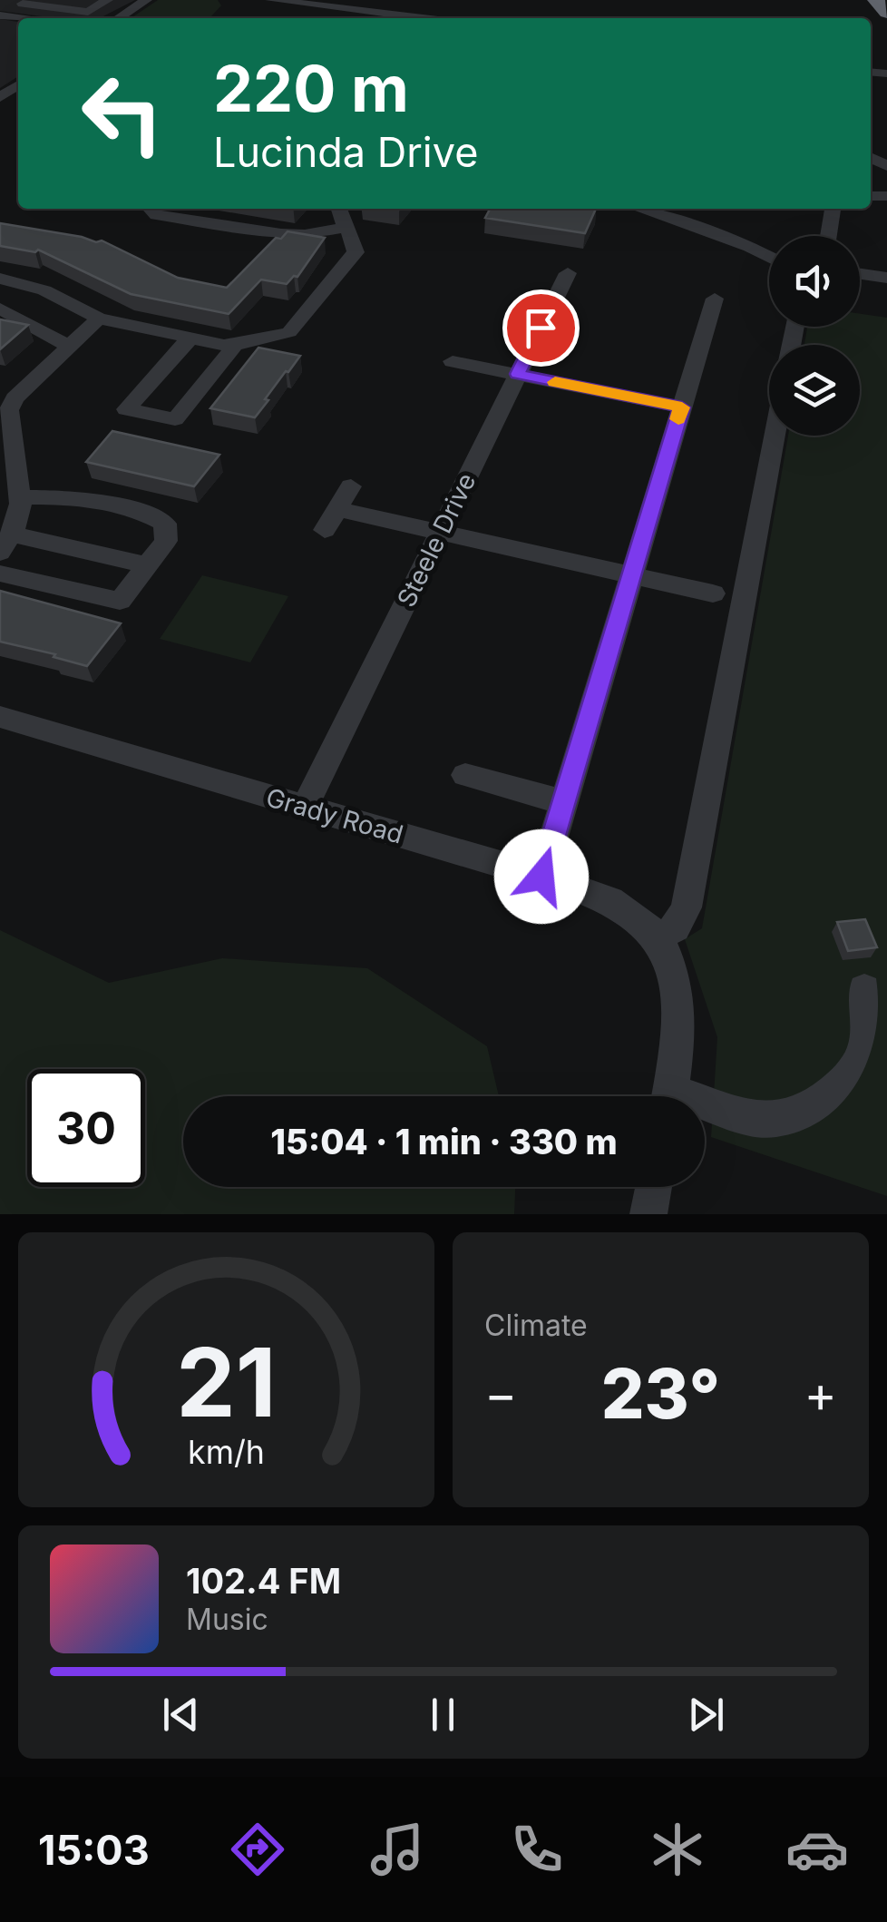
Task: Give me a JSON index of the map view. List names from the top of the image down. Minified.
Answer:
{"streets":{"street":["Steele Drive","Grady Road"]},"crossings":[["Steele Drive","Grady Road"]],"page":{"turn":["220 m","Lucinda Drive"],"limit":"30","trip":"15:04 · 1 min · 330 m","tile":"Climate","heat":["−","23°","+"],"song":["102.4 FM","Music"],"tabs":"15:03","gauge":["21","km/h"]}}
